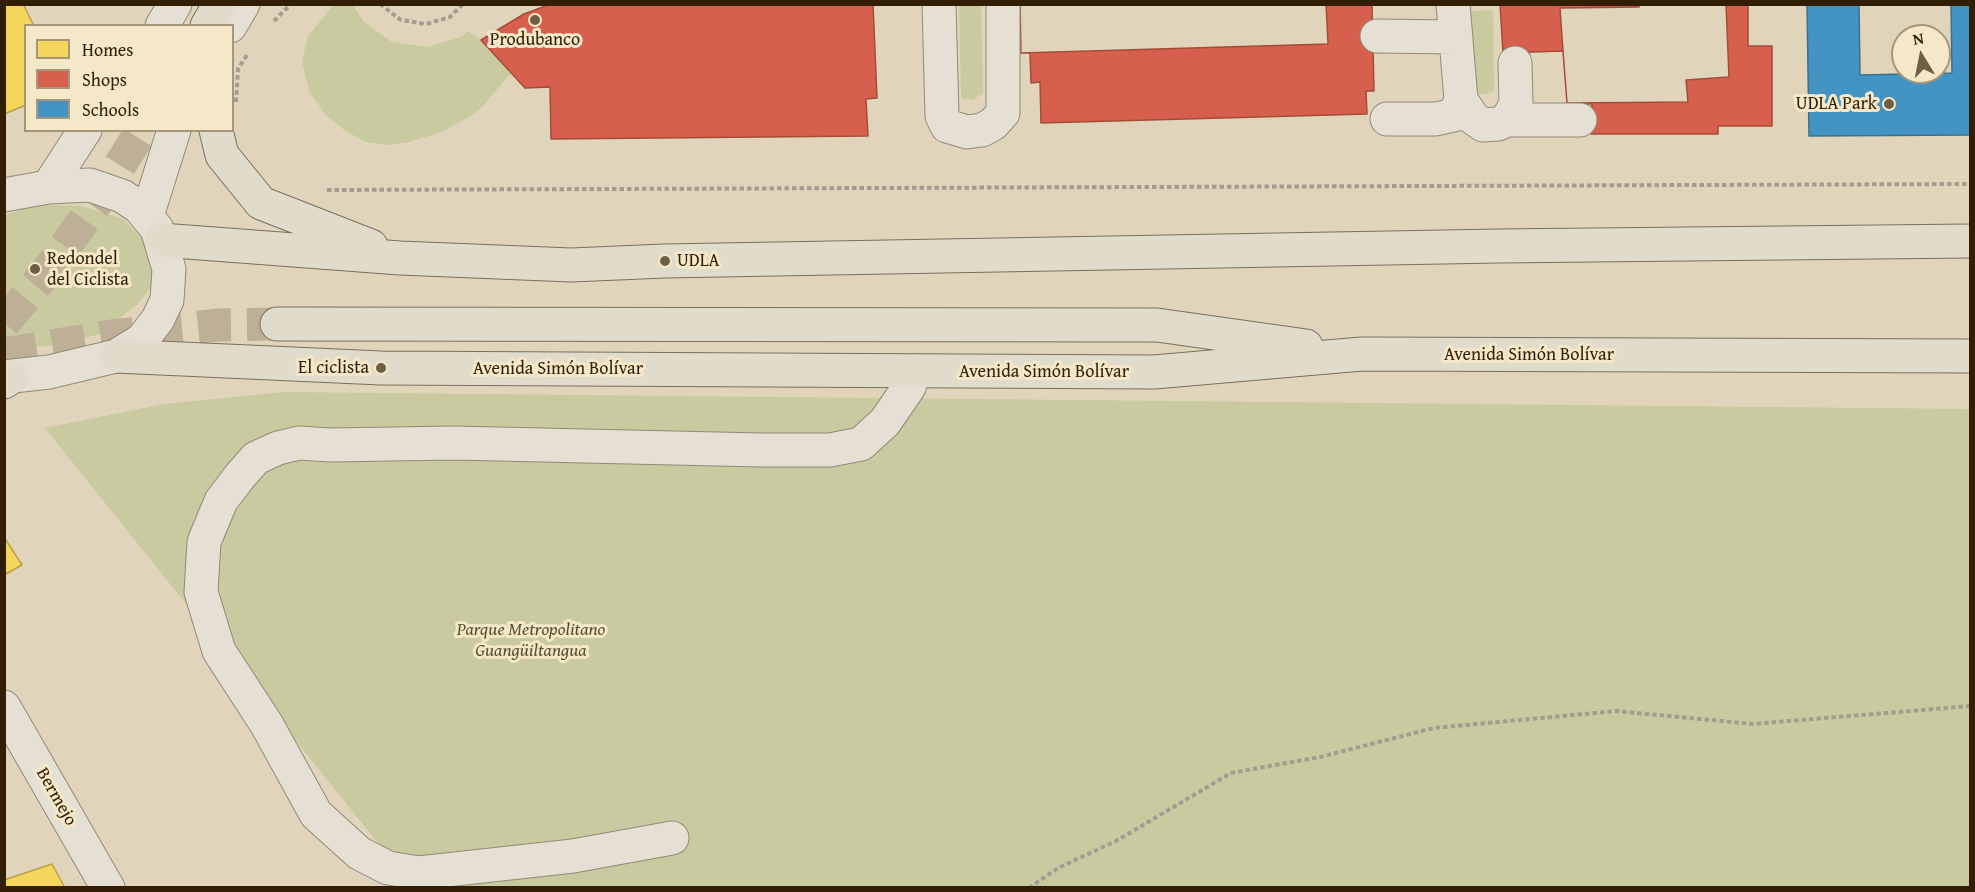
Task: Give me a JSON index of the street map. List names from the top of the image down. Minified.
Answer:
{"streets":{"main road":["Avenida Simón Bolívar"],"street":["Bermejo"]},"parks":["Parque Metropolitano Guangüiltangua"],"places":["Produbanco","UDLA Park","UDLA","Redondel del Ciclista","El ciclista"],"legend":["Homes","Shops","Schools"],"north":"top"}
